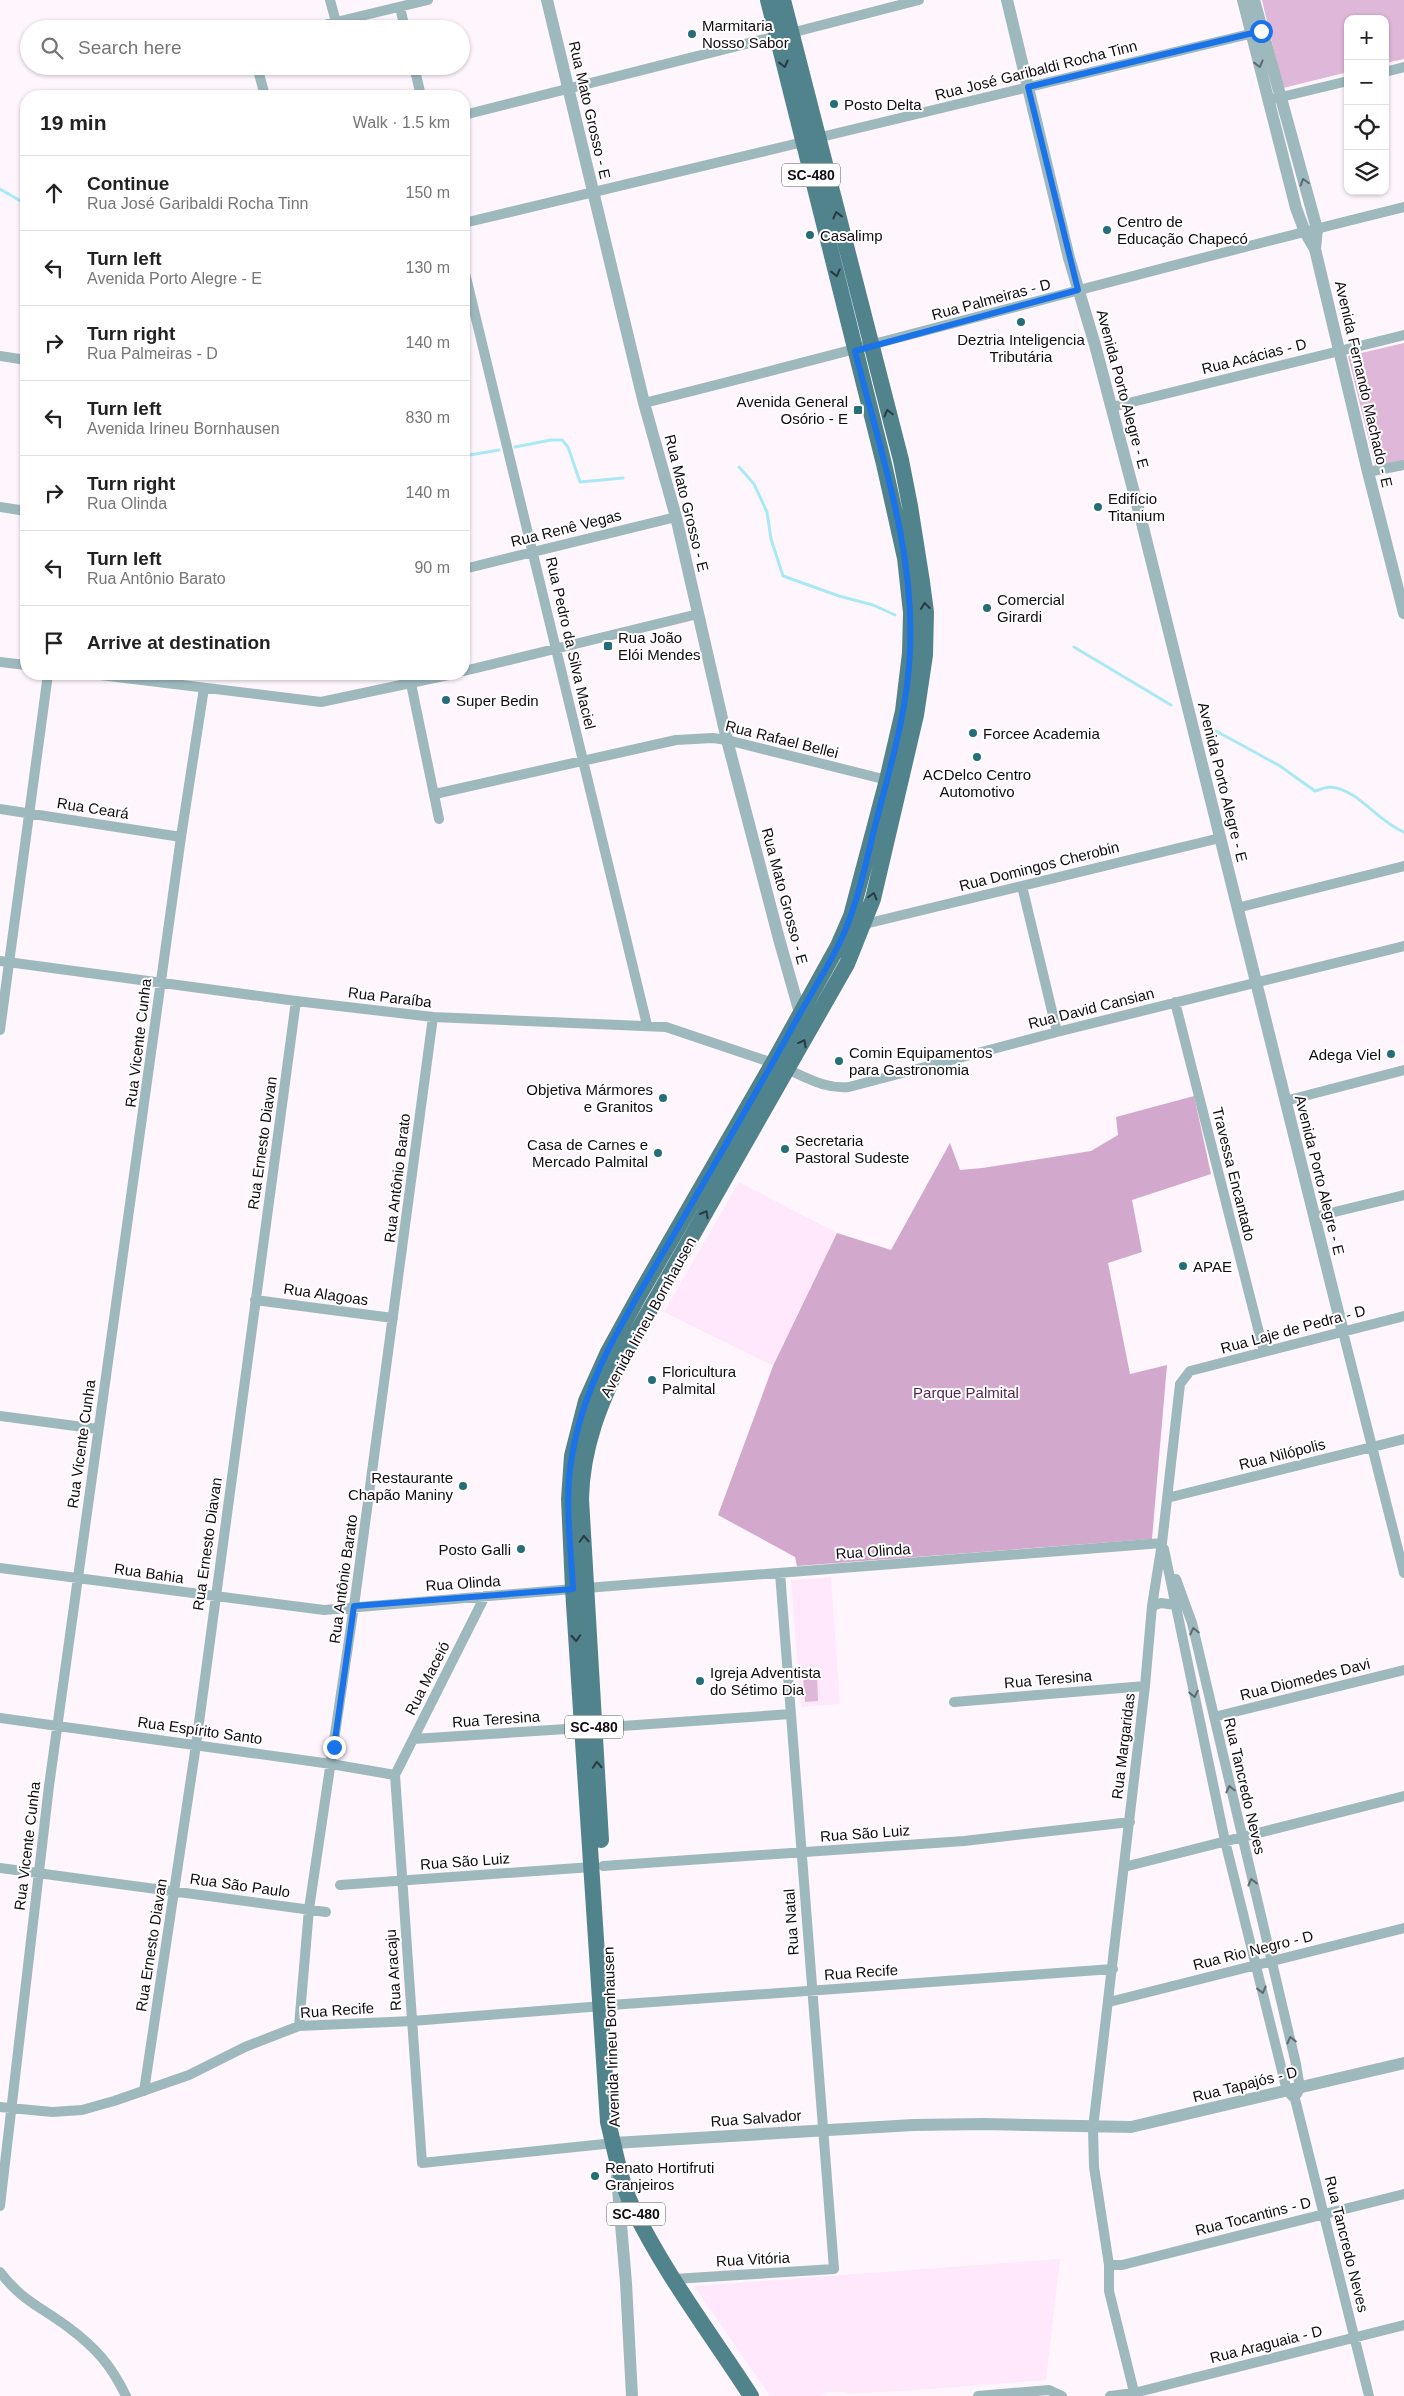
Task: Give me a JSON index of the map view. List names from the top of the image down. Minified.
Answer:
{"streets":{"main road":["SC-480","Avenida Irineu Bornhausen"],"street":["Rua José Garibaldi Rocha Tinn","Rua Mato Grosso - E","Rua Palmeiras - D","Rua Acácias - D","Avenida Fernando Machado - E","Avenida Porto Alegre - E","Rua Renê Vegas","Rua Pedro da Silva Maciel","Rua Rafael Bellei","Rua Ceará","Rua Domingos Cherobin","Rua Paraíba","Rua David Cansian","Rua Vicente Cunha","Rua Ernesto Diavan","Travessa Encantado","Rua Antônio Barato","Rua Alagoas","Rua Laje de Pedra - D","Rua Nilópolis","Rua Olinda","Rua Bahia","Rua Maceió","Rua Teresina","Rua Diomedes Davi","Rua Espírito Santo","Rua Margaridas","Rua Tancredo Neves","Rua São Luiz","Rua São Paulo","Rua Natal","Rua Rio Negro - D","Rua Aracaju","Rua Recife","Rua Tapajós - D","Rua Salvador","Rua Tocantins - D","Rua Vitória","Rua Araguaia - D"]},"crossings":[["Rua José Garibaldi Rocha Tinn","Rua Mato Grosso - E"],["Rua José Garibaldi Rocha Tinn","SC-480"],["Rua José Garibaldi Rocha Tinn","Avenida Fernando Machado - E"],["Rua José Garibaldi Rocha Tinn","Avenida Porto Alegre - E"],["Rua Mato Grosso - E","Rua Palmeiras - D"],["Rua Mato Grosso - E","Rua Renê Vegas"],["Rua Mato Grosso - E","Rua Rafael Bellei"],["Rua Mato Grosso - E","Avenida Irineu Bornhausen"],["SC-480","Rua Palmeiras - D"],["SC-480","Avenida Irineu Bornhausen"],["SC-480","Rua Salvador"],["SC-480","Rua Vitória"],["Rua Palmeiras - D","Avenida Fernando Machado - E"],["Rua Palmeiras - D","Avenida Porto Alegre - E"],["Rua Palmeiras - D","Avenida Irineu Bornhausen"],["Rua Acácias - D","Avenida Fernando Machado - E"],["Rua Acácias - D","Avenida Porto Alegre - E"],["Avenida Porto Alegre - E","Rua Domingos Cherobin"],["Avenida Porto Alegre - E","Rua David Cansian"],["Avenida Porto Alegre - E","Rua Laje de Pedra - D"],["Avenida Porto Alegre - E","Rua Nilópolis"],["Rua Renê Vegas","Rua Pedro da Silva Maciel"],["Rua Pedro da Silva Maciel","Rua Rafael Bellei"],["Rua Pedro da Silva Maciel","Rua Paraíba"],["Rua Rafael Bellei","Avenida Irineu Bornhausen"],["Rua Ceará","Rua Vicente Cunha"],["Rua Domingos Cherobin","Avenida Irineu Bornhausen"],["Rua Paraíba","Rua David Cansian"],["Rua Paraíba","Rua Vicente Cunha"],["Rua Paraíba","Rua Ernesto Diavan"],["Rua Paraíba","Rua Antônio Barato"],["Rua Paraíba","Avenida Irineu Bornhausen"],["Rua David Cansian","Travessa Encantado"],["Rua David Cansian","Avenida Irineu Bornhausen"],["Rua Vicente Cunha","Rua Bahia"],["Rua Vicente Cunha","Rua Espírito Santo"],["Rua Vicente Cunha","Rua São Paulo"],["Rua Vicente Cunha","Rua Recife"],["Rua Ernesto Diavan","Rua Alagoas"],["Rua Ernesto Diavan","Rua Bahia"],["Rua Ernesto Diavan","Rua Espírito Santo"],["Rua Ernesto Diavan","Rua São Paulo"],["Rua Ernesto Diavan","Rua Recife"],["Travessa Encantado","Rua Laje de Pedra - D"],["Rua Antônio Barato","Rua Alagoas"],["Rua Antônio Barato","Rua Olinda"],["Rua Antônio Barato","Rua Bahia"],["Rua Antônio Barato","Rua Espírito Santo"],["Rua Antônio Barato","Rua São Paulo"],["Rua Antônio Barato","Rua Recife"],["Avenida Irineu Bornhausen","Rua Olinda"],["Avenida Irineu Bornhausen","Rua Teresina"],["Avenida Irineu Bornhausen","Rua São Luiz"],["Avenida Irineu Bornhausen","Rua Recife"],["Avenida Irineu Bornhausen","Rua Salvador"],["Rua Laje de Pedra - D","Rua Margaridas"],["Rua Nilópolis","Rua Margaridas"],["Rua Olinda","Rua Bahia"],["Rua Olinda","Rua Maceió"],["Rua Olinda","Rua Margaridas"],["Rua Olinda","Rua Tancredo Neves"],["Rua Olinda","Rua Natal"],["Rua Maceió","Rua Teresina"],["Rua Maceió","Rua Espírito Santo"],["Rua Maceió","Rua Aracaju"],["Rua Teresina","Rua Margaridas"],["Rua Teresina","Rua Natal"],["Rua Diomedes Davi","Rua Tancredo Neves"],["Rua Espírito Santo","Rua Aracaju"],["Rua Margaridas","Rua Tancredo Neves"],["Rua Margaridas","Rua São Luiz"],["Rua Margaridas","Rua Rio Negro - D"],["Rua Margaridas","Rua Recife"],["Rua Margaridas","Rua Tapajós - D"],["Rua Margaridas","Rua Salvador"],["Rua Margaridas","Rua Tocantins - D"],["Rua Margaridas","Rua Araguaia - D"],["Rua Tancredo Neves","Rua Rio Negro - D"],["Rua Tancredo Neves","Rua Tapajós - D"],["Rua Tancredo Neves","Rua Tocantins - D"],["Rua Tancredo Neves","Rua Araguaia - D"],["Rua São Luiz","Rua Natal"],["Rua São Luiz","Rua Aracaju"],["Rua Natal","Rua Recife"],["Rua Natal","Rua Salvador"],["Rua Natal","Rua Vitória"],["Rua Aracaju","Rua Recife"],["Rua Aracaju","Rua Salvador"],["Rua Tapajós - D","Rua Salvador"]],"parks":["Parque Palmital"],"places":{"other":["Marmitaria Nosso Sabor","Posto Delta","Centro de Educação Chapecó","Casalimp","Deztria Inteligencia Tributária","Edifício Titanium","Comercial Girardi","Super Bedin","Forcee Academia","ACDelco Centro Automotivo","Adega Viel","Comin Equipamentos para Gastronomia","Objetiva Mármores e Granitos","Secretaria Pastoral Sudeste","Casa de Carnes e Mercado Palmital","APAE","Floricultura Palmital","Restaurante Chapão Maniny","Posto Galli","Igreja Adventista do Sétimo Dia","Renato Hortifruti Granjeiros"],"transit":["Avenida General Osório - E","Rua João Elói Mendes"]},"page":{"map_buttons":["+","−"],"search":"Search here","heading":["19 min","Walk · 1.5 km"],"list":[["Continue","Rua José Garibaldi Rocha Tinn","150 m"],["Turn left","Avenida Porto Alegre - E","130 m"],["Turn right","Rua Palmeiras - D","140 m"],["Turn left","Avenida Irineu Bornhausen","830 m"],["Turn right","Rua Olinda","140 m"],["Turn left","Rua Antônio Barato","90 m"],"Arrive at destination"]}}
